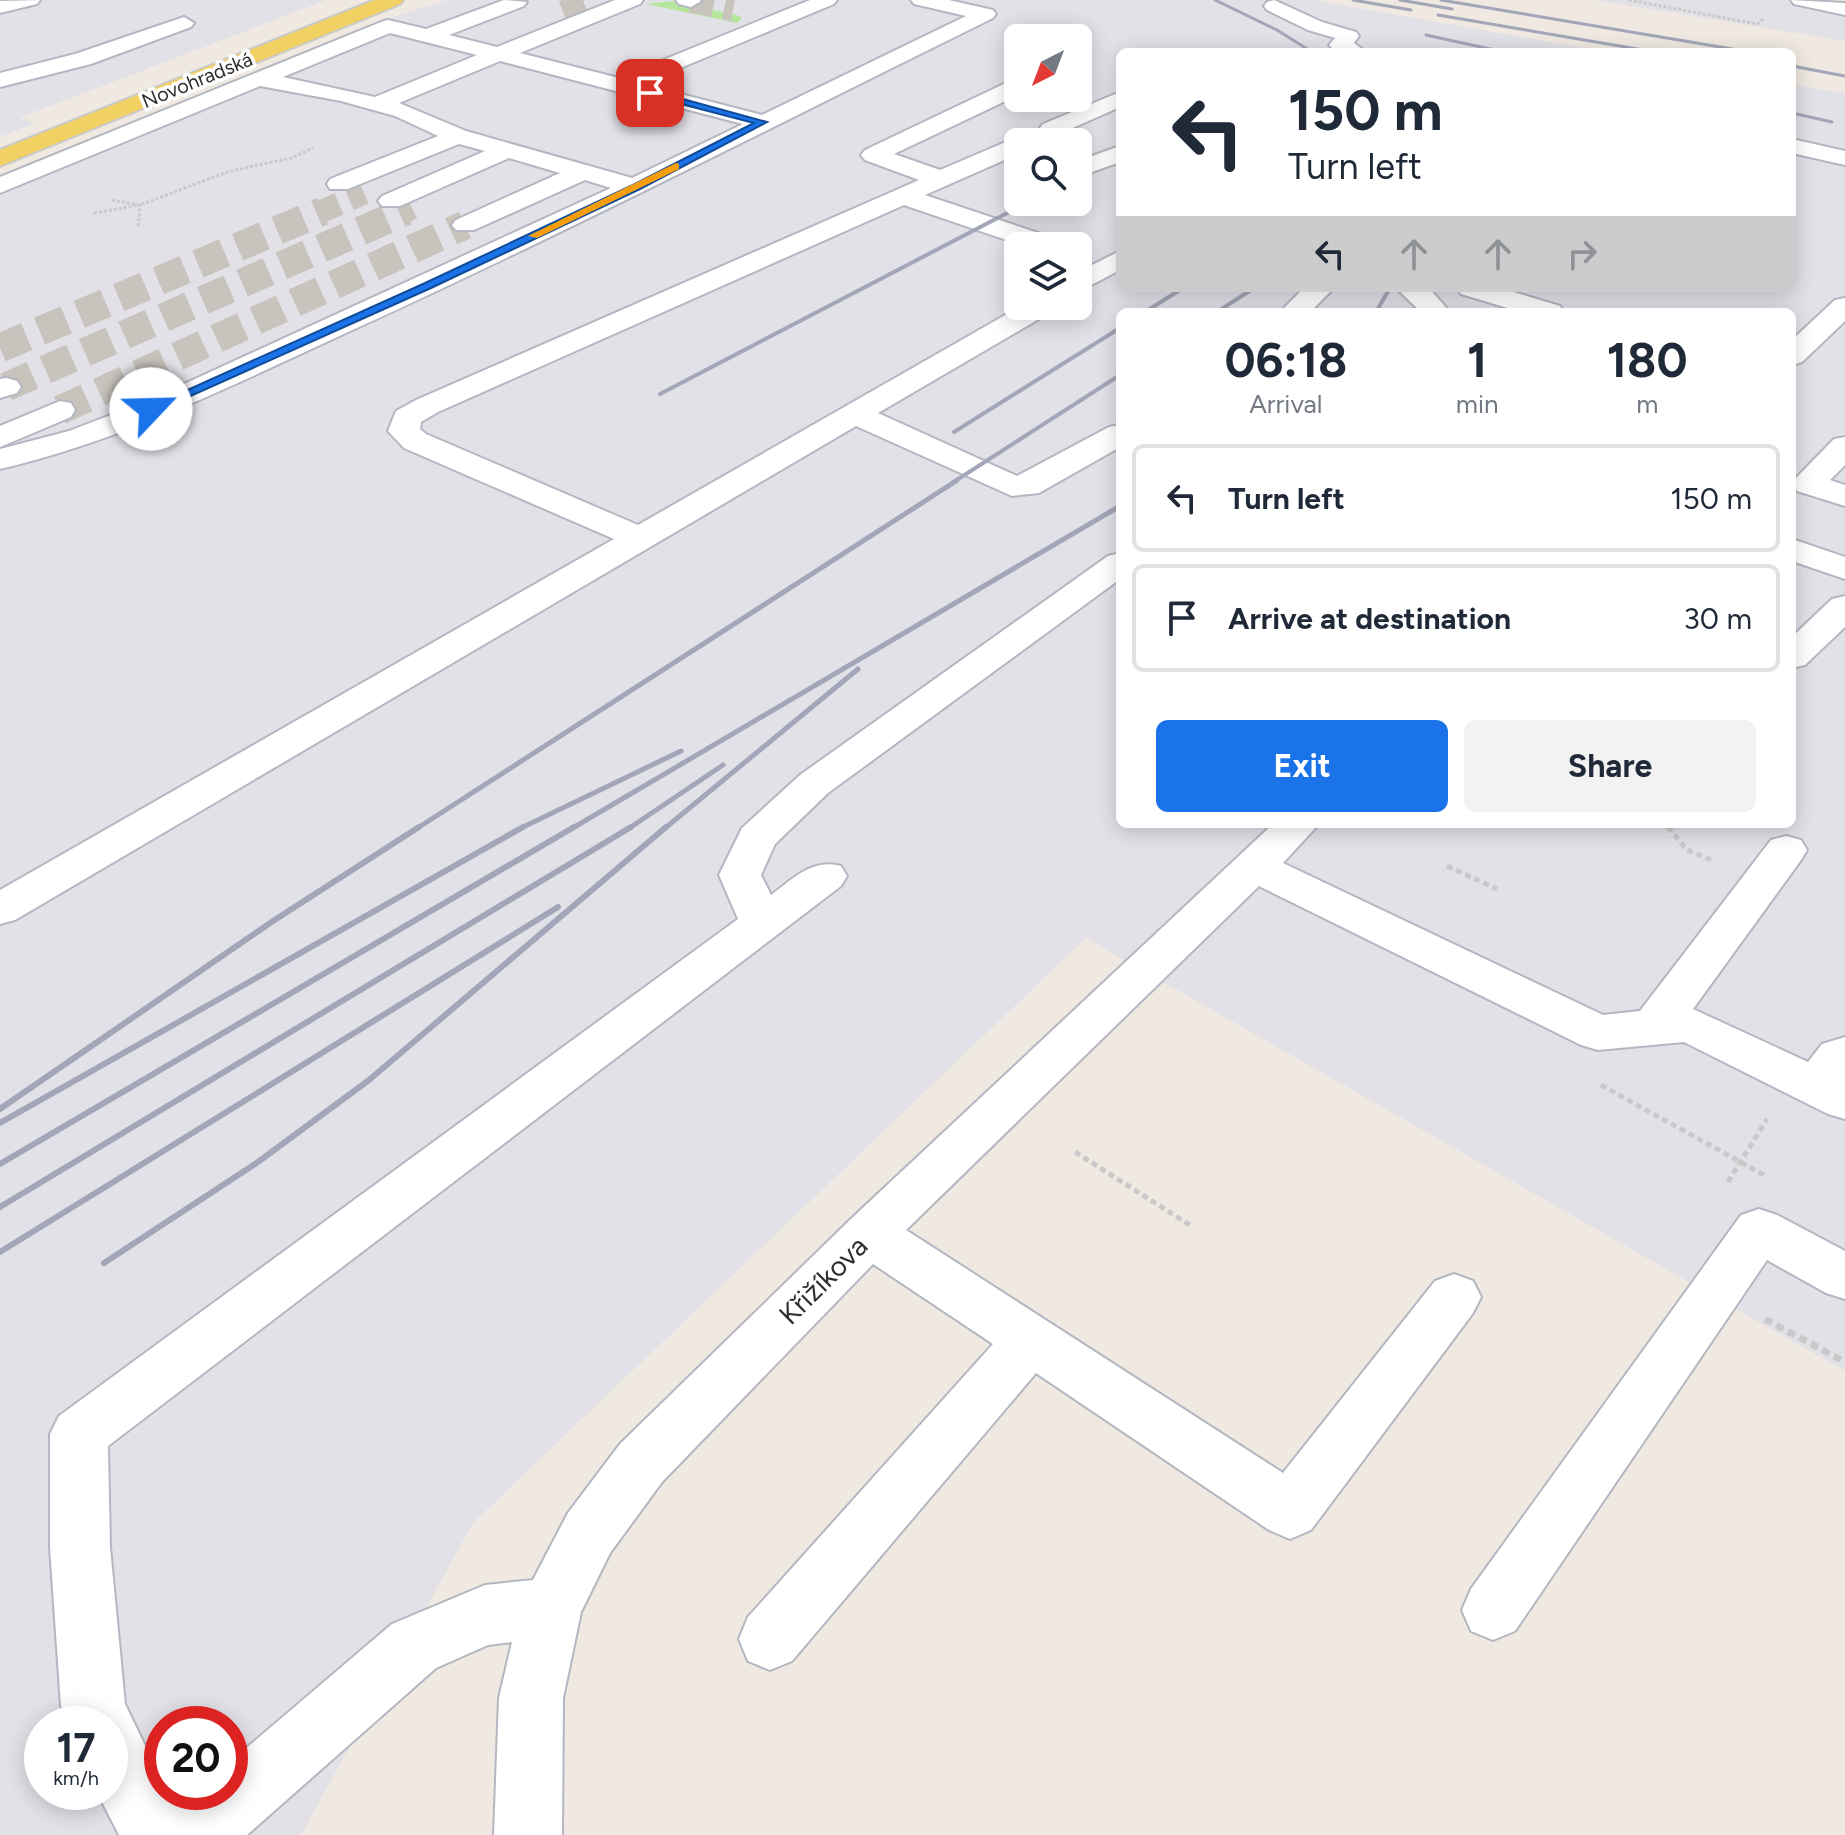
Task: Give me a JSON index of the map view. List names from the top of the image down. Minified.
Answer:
{"streets":{"main road":["Novohradská"],"street":["Křižíkova"]},"north":"bottom left","page":{"turn":["150 m","Turn left"],"eta":["06:18","Arrival","1","min","180","m"],"list":[{"name":"Turn left","value":"150 m"},{"name":"Arrive at destination","value":"30 m"}],"buttons":["Exit","Share"],"speed":"17 km/h","limit":"20"}}
